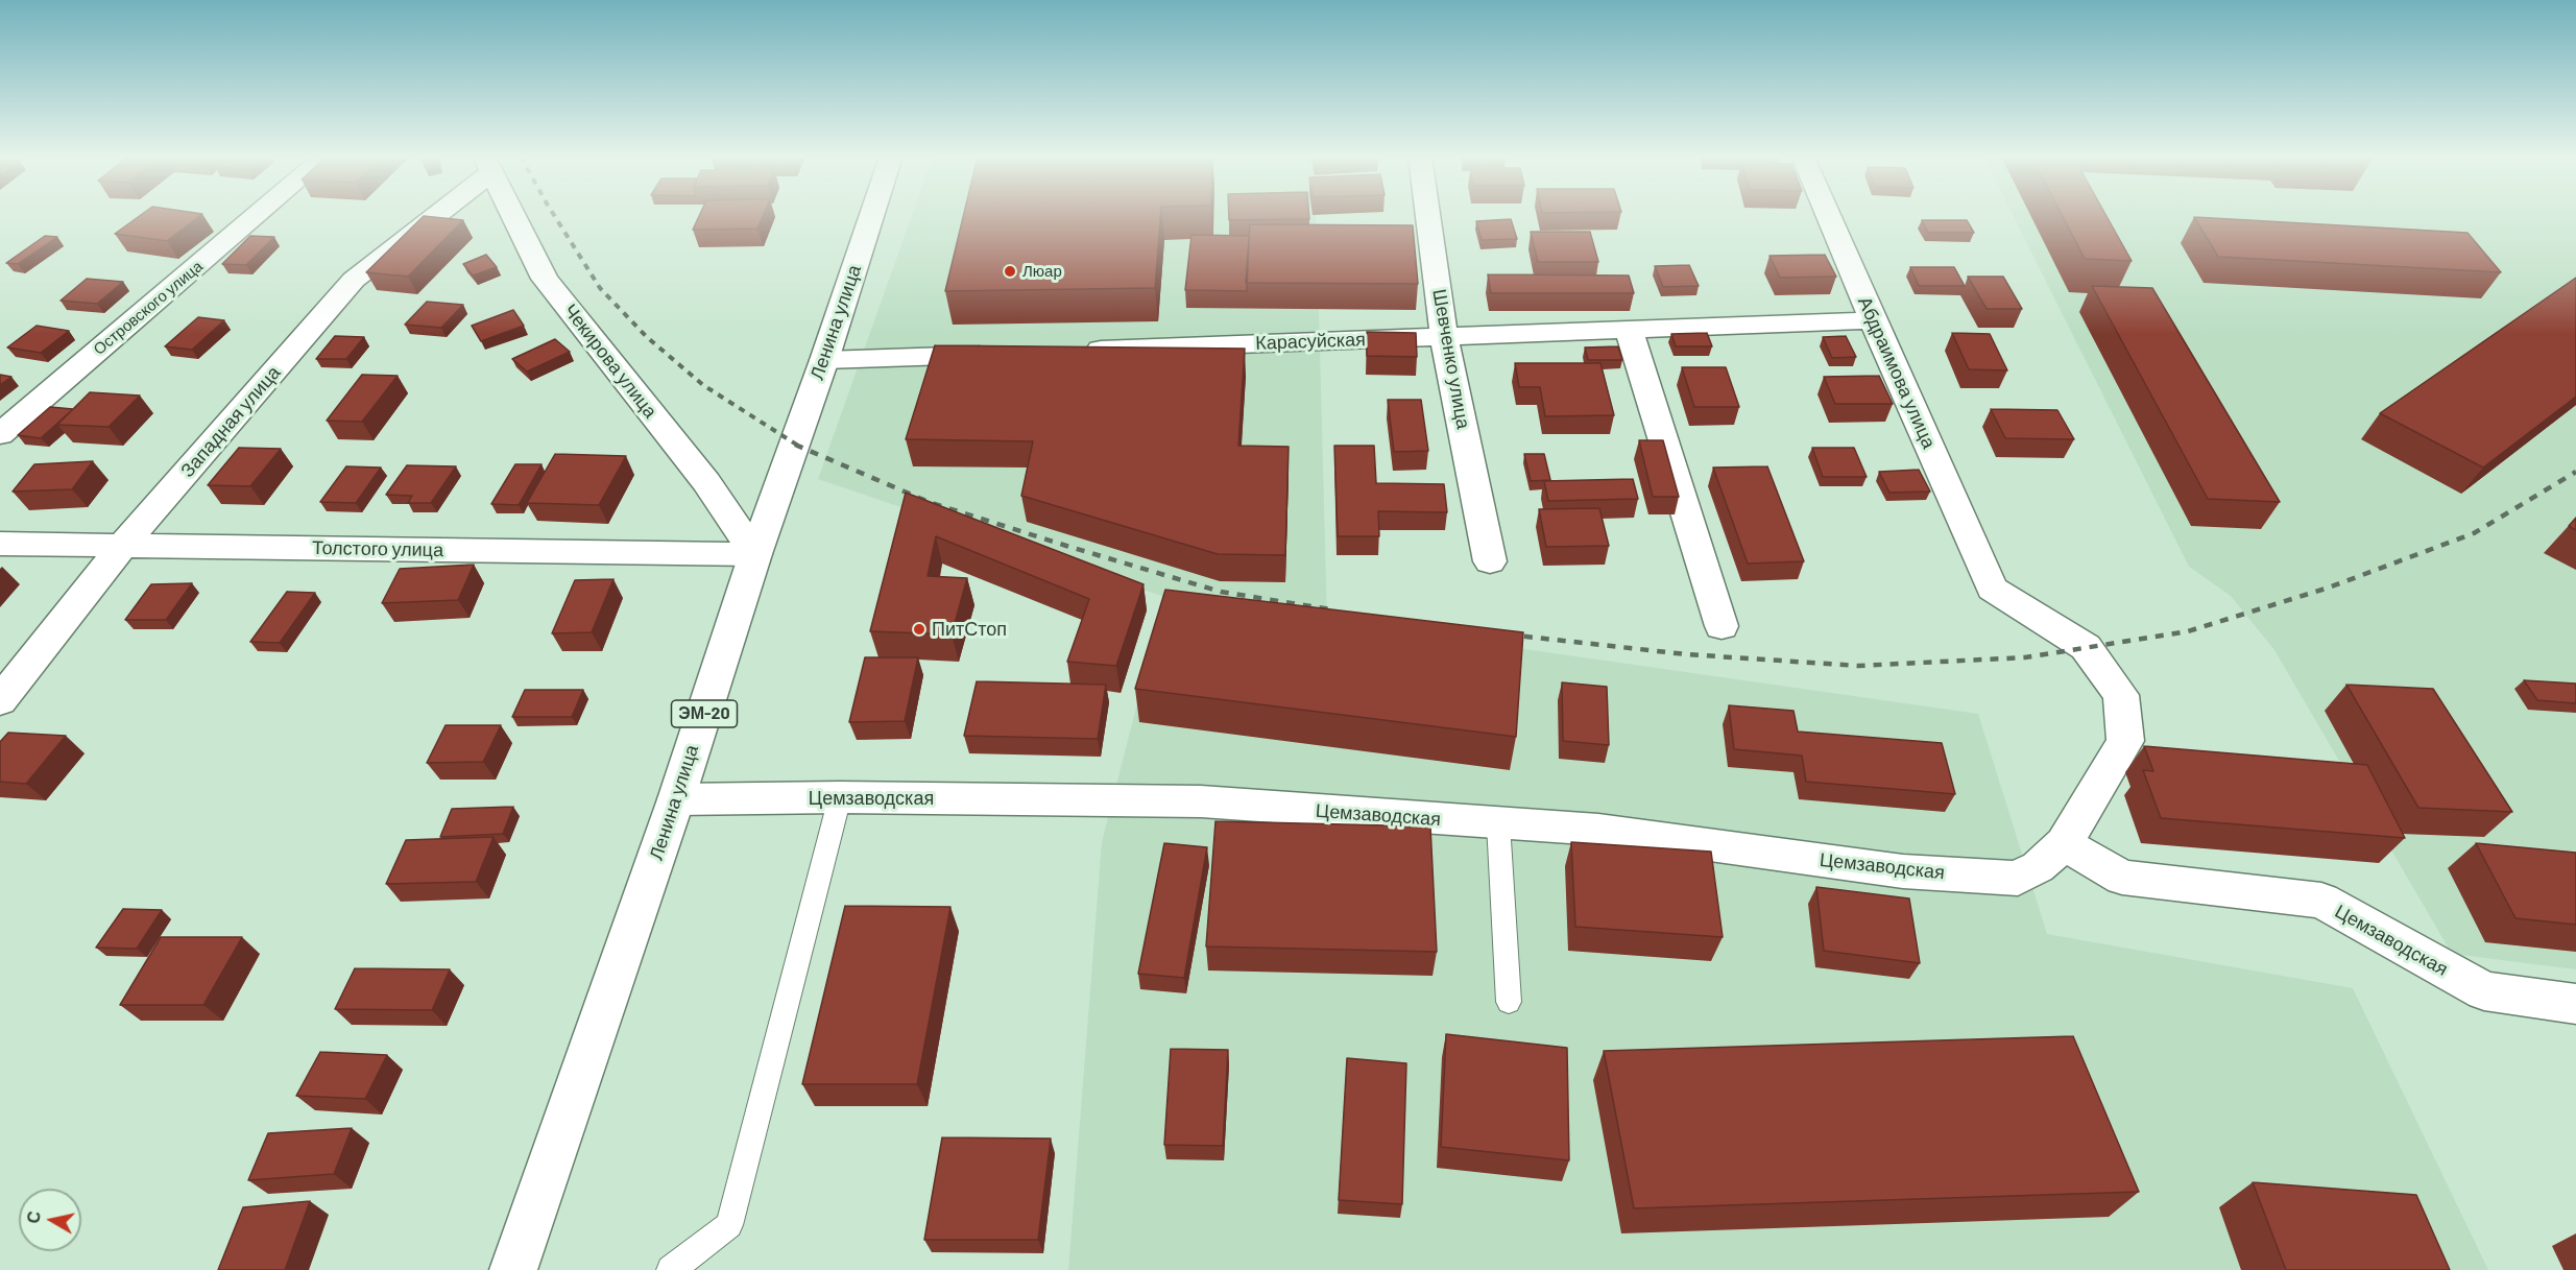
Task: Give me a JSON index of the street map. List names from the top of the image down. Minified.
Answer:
{"streets":{"street":["Островского улица","Ленина улица","Карасуйская","Шевченко улица","Чекирова улица","Абдраимова улица","Западная улица","Толстого улица","ЭМ-20","Цемзаводская"]},"crossings":[["Ленина улица","Чекирова улица"],["Ленина улица","Толстого улица"],["Ленина улица","Цемзаводская"],["Карасуйская","Шевченко улица"],["Карасуйская","Абдраимова улица"],["Чекирова улица","Толстого улица"],["Абдраимова улица","Цемзаводская"],["Западная улица","Толстого улица"]],"places":["Люар","ПитСтоп"],"north":"left"}
